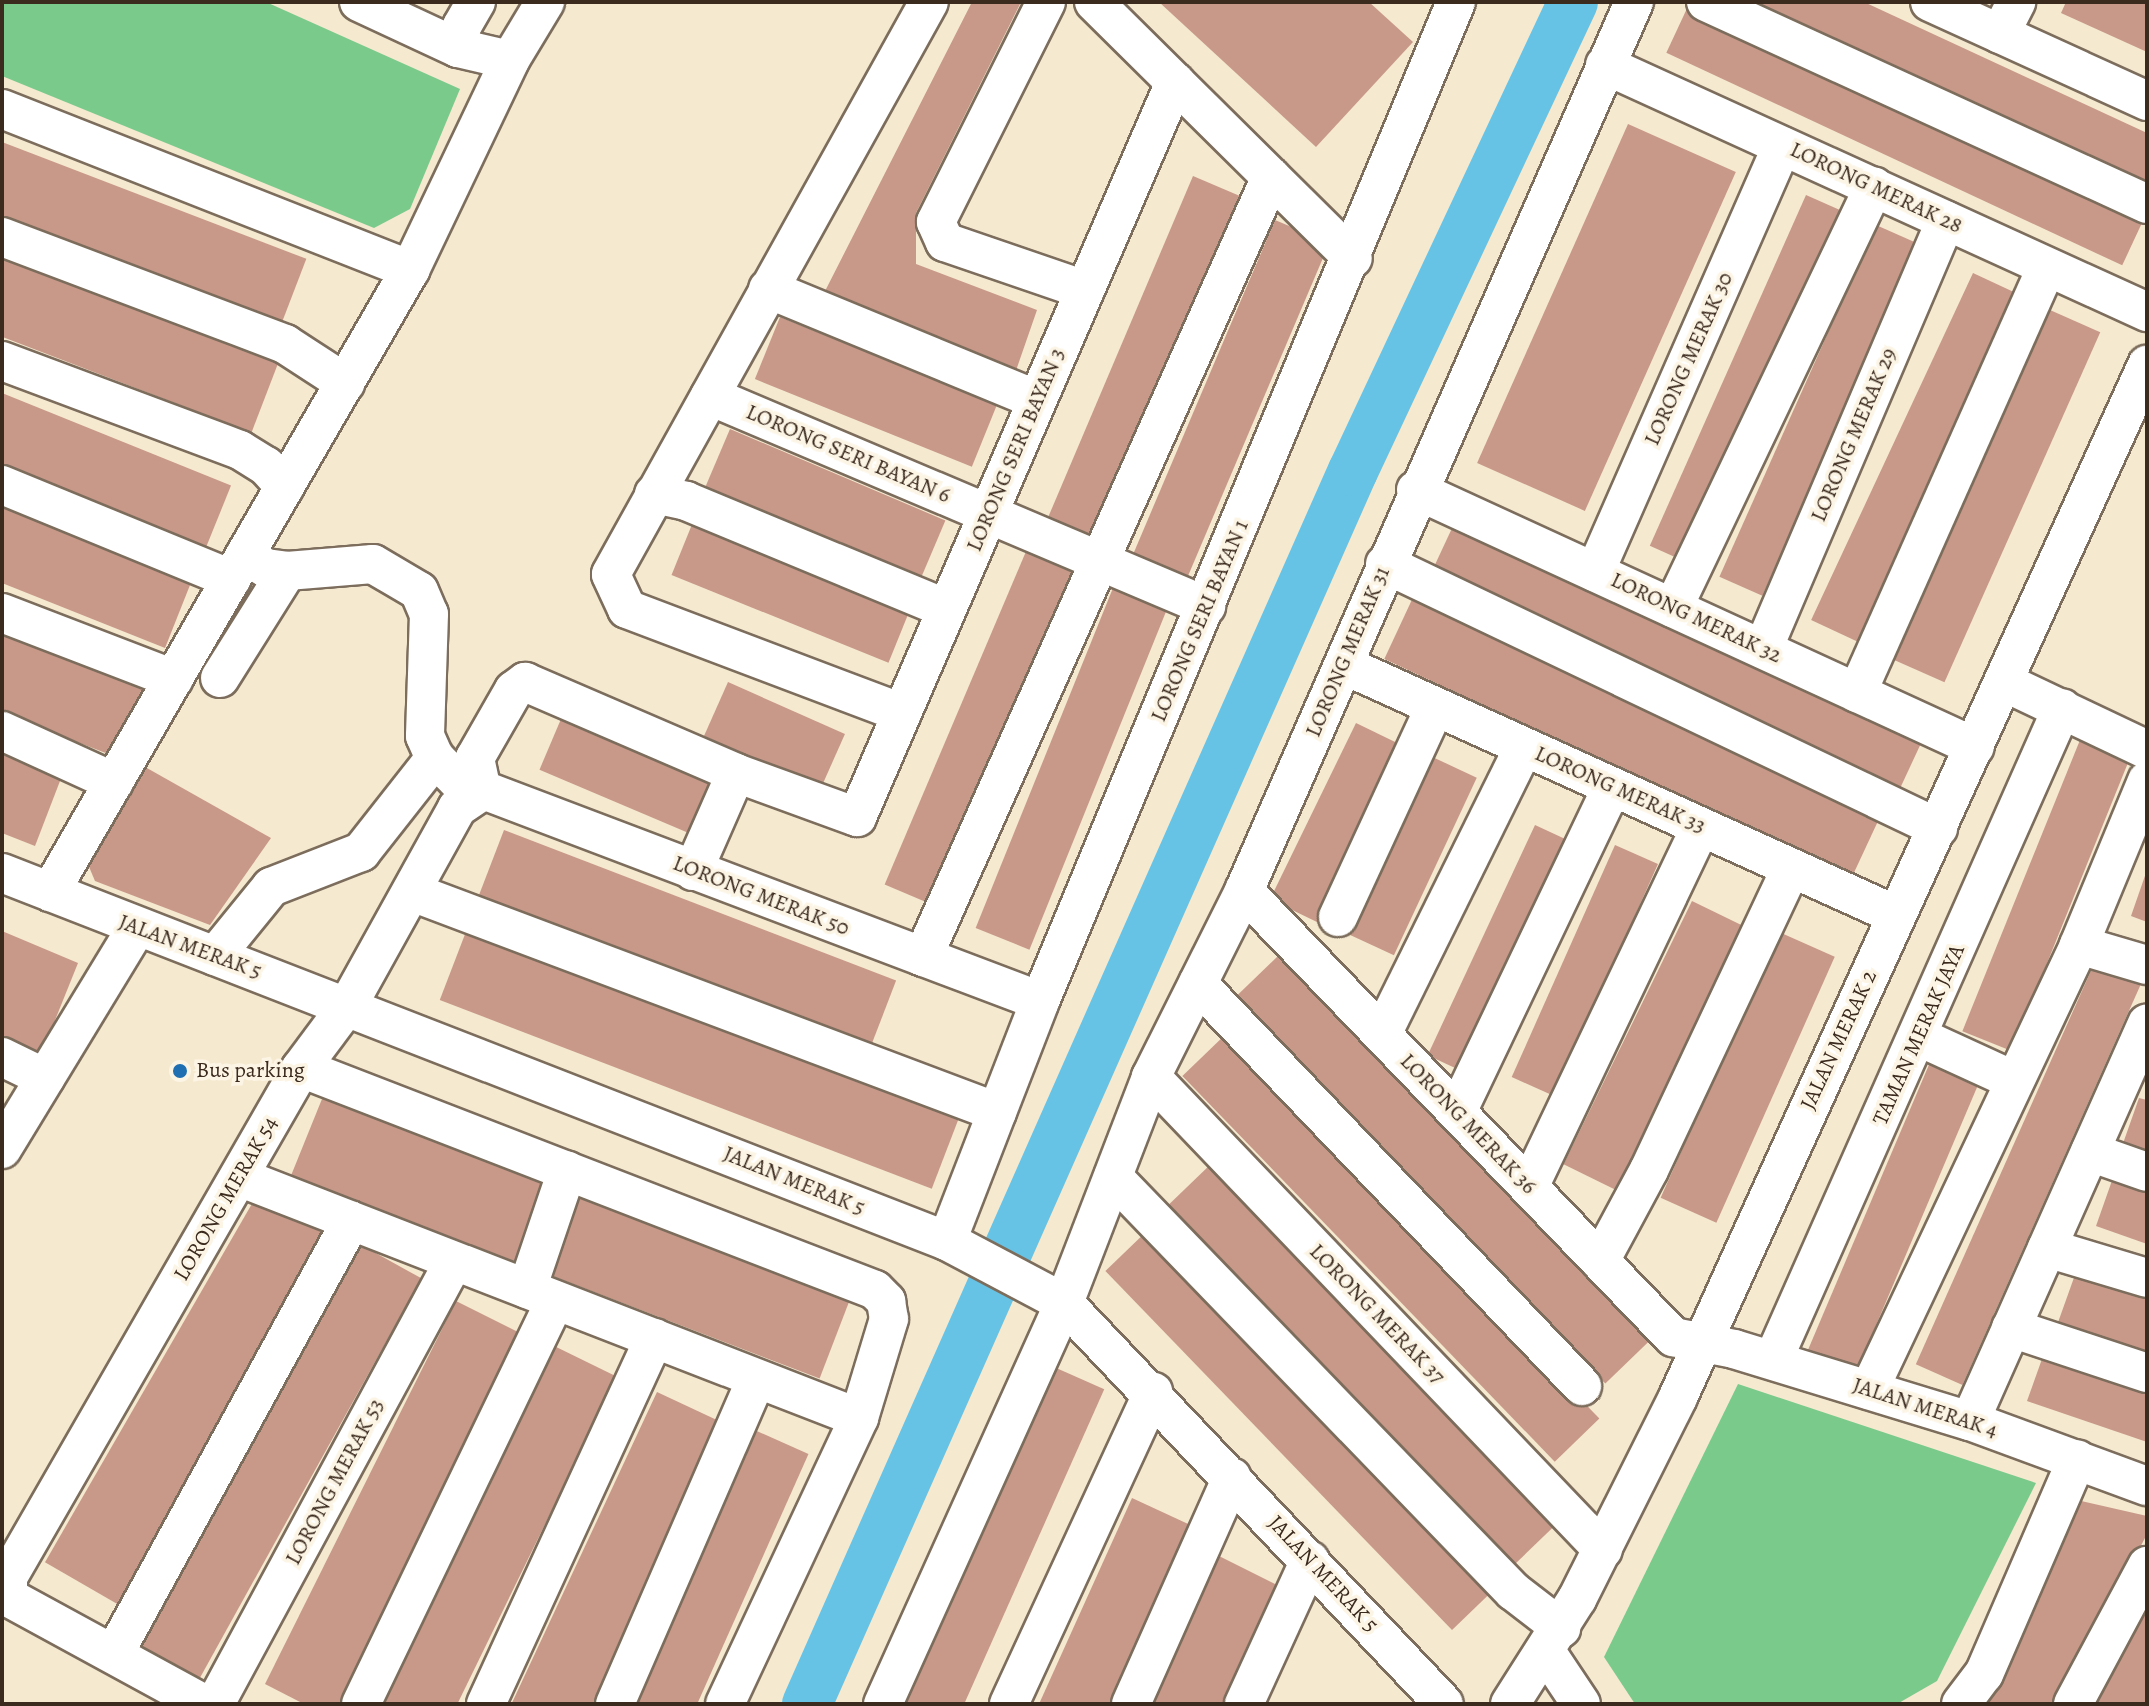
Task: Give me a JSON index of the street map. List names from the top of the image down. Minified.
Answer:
{"streets":{"street":["LORONG MERAK 28","LORONG MERAK 30","LORONG MERAK 29","LORONG SERI BAYAN 3","LORONG SERI BAYAN 6","LORONG MERAK 32","LORONG SERI BAYAN 1","LORONG MERAK 31","LORONG MERAK 33","LORONG MERAK 50","JALAN MERAK 5","TAMAN MERAK JAYA","JALAN MERAK 2","LORONG MERAK 36","LORONG MERAK 54","LORONG MERAK 37","JALAN MERAK 4","LORONG MERAK 53"]},"crossings":[["LORONG MERAK 28","LORONG MERAK 30"],["LORONG MERAK 28","LORONG MERAK 29"],["LORONG MERAK 28","LORONG MERAK 31"],["LORONG MERAK 30","LORONG MERAK 32"],["LORONG MERAK 29","LORONG MERAK 32"],["LORONG SERI BAYAN 3","LORONG SERI BAYAN 6"],["LORONG SERI BAYAN 6","LORONG SERI BAYAN 1"],["LORONG MERAK 32","LORONG MERAK 31"],["LORONG MERAK 32","JALAN MERAK 2"],["LORONG SERI BAYAN 1","LORONG MERAK 50"],["LORONG SERI BAYAN 1","JALAN MERAK 5"],["LORONG MERAK 31","LORONG MERAK 33"],["LORONG MERAK 31","JALAN MERAK 5"],["LORONG MERAK 31","LORONG MERAK 36"],["LORONG MERAK 31","LORONG MERAK 37"],["LORONG MERAK 33","JALAN MERAK 2"],["LORONG MERAK 50","LORONG MERAK 54"],["JALAN MERAK 5","LORONG MERAK 54"],["TAMAN MERAK JAYA","JALAN MERAK 4"],["JALAN MERAK 2","LORONG MERAK 36"],["JALAN MERAK 2","LORONG MERAK 37"],["JALAN MERAK 2","JALAN MERAK 4"],["LORONG MERAK 36","JALAN MERAK 4"]],"places":["Bus parking"]}
